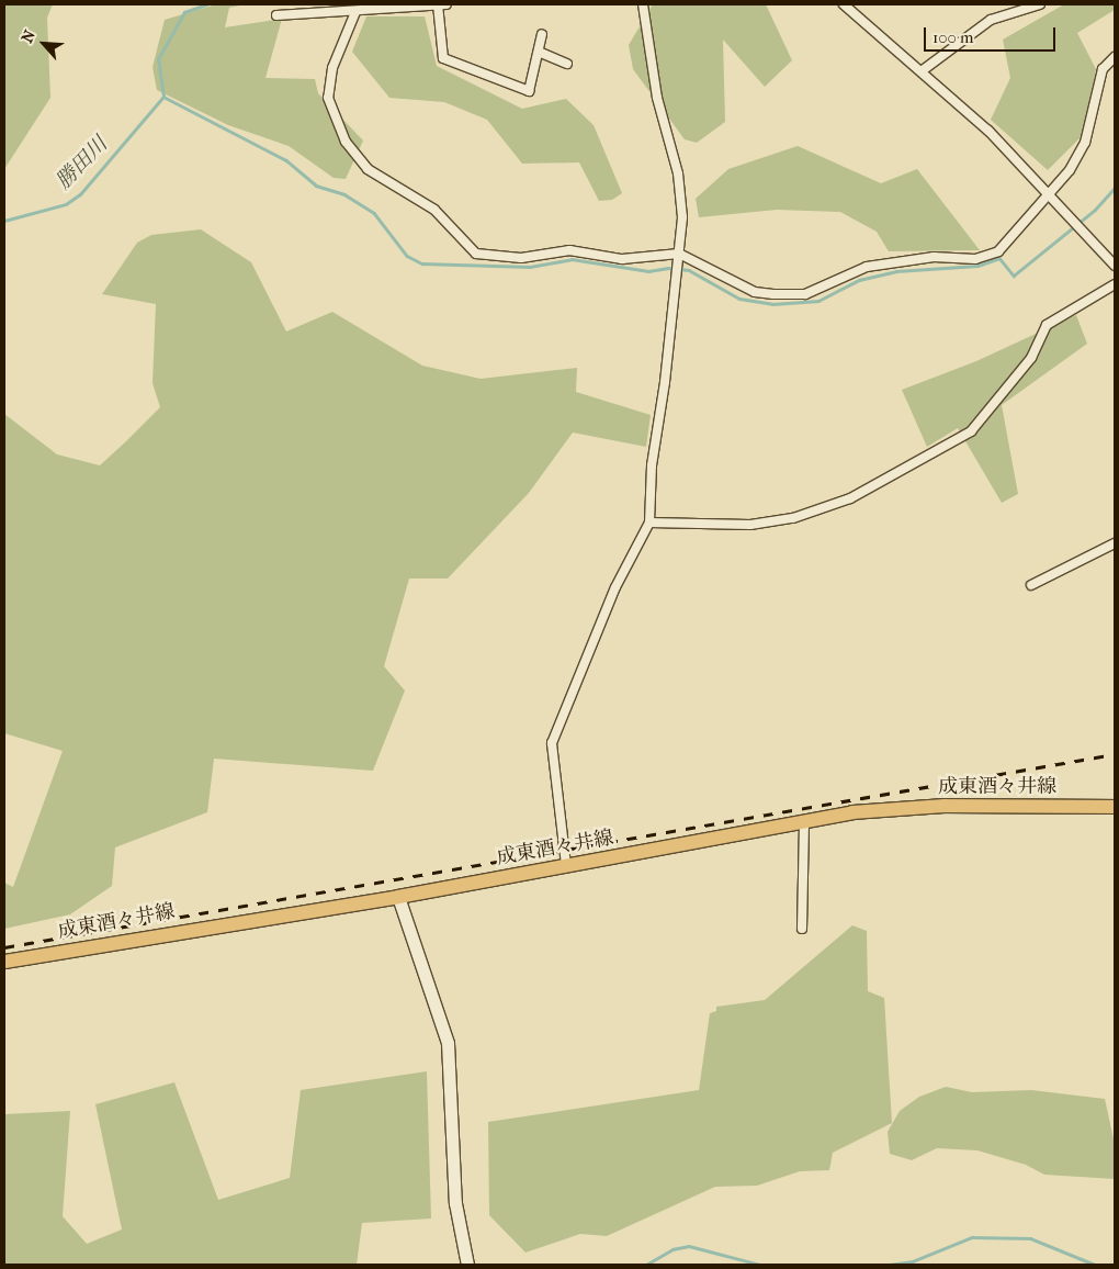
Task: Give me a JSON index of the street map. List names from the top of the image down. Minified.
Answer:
{"streets":{"main road":["成東酒々井線"]},"water":["勝田川"],"scale_bar":"100 m","north":"top left"}
